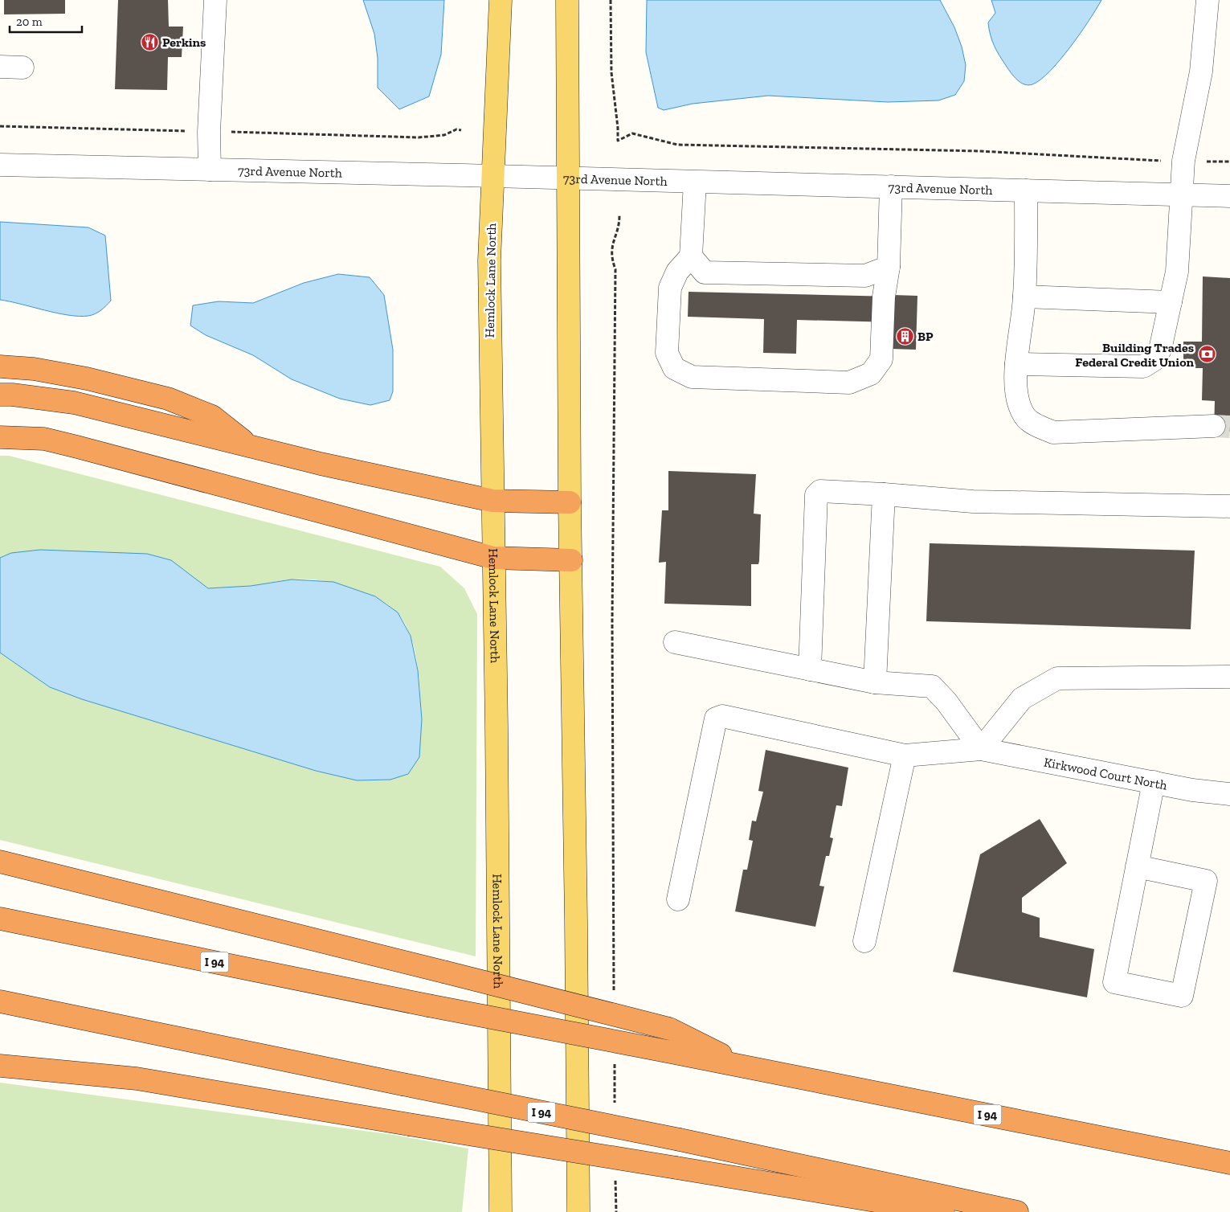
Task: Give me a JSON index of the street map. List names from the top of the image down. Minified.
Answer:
{"streets":{"highway":["I 94"],"main road":["Hemlock Lane North"],"street":["73rd Avenue North","Kirkwood Court North"]},"crossings":[["73rd Avenue North","Hemlock Lane North"]],"places":{"restaurant":["Perkins"],"building":["BP"],"bank":["Building Trades Federal Credit Union"]},"scale_bar":"20 m"}
